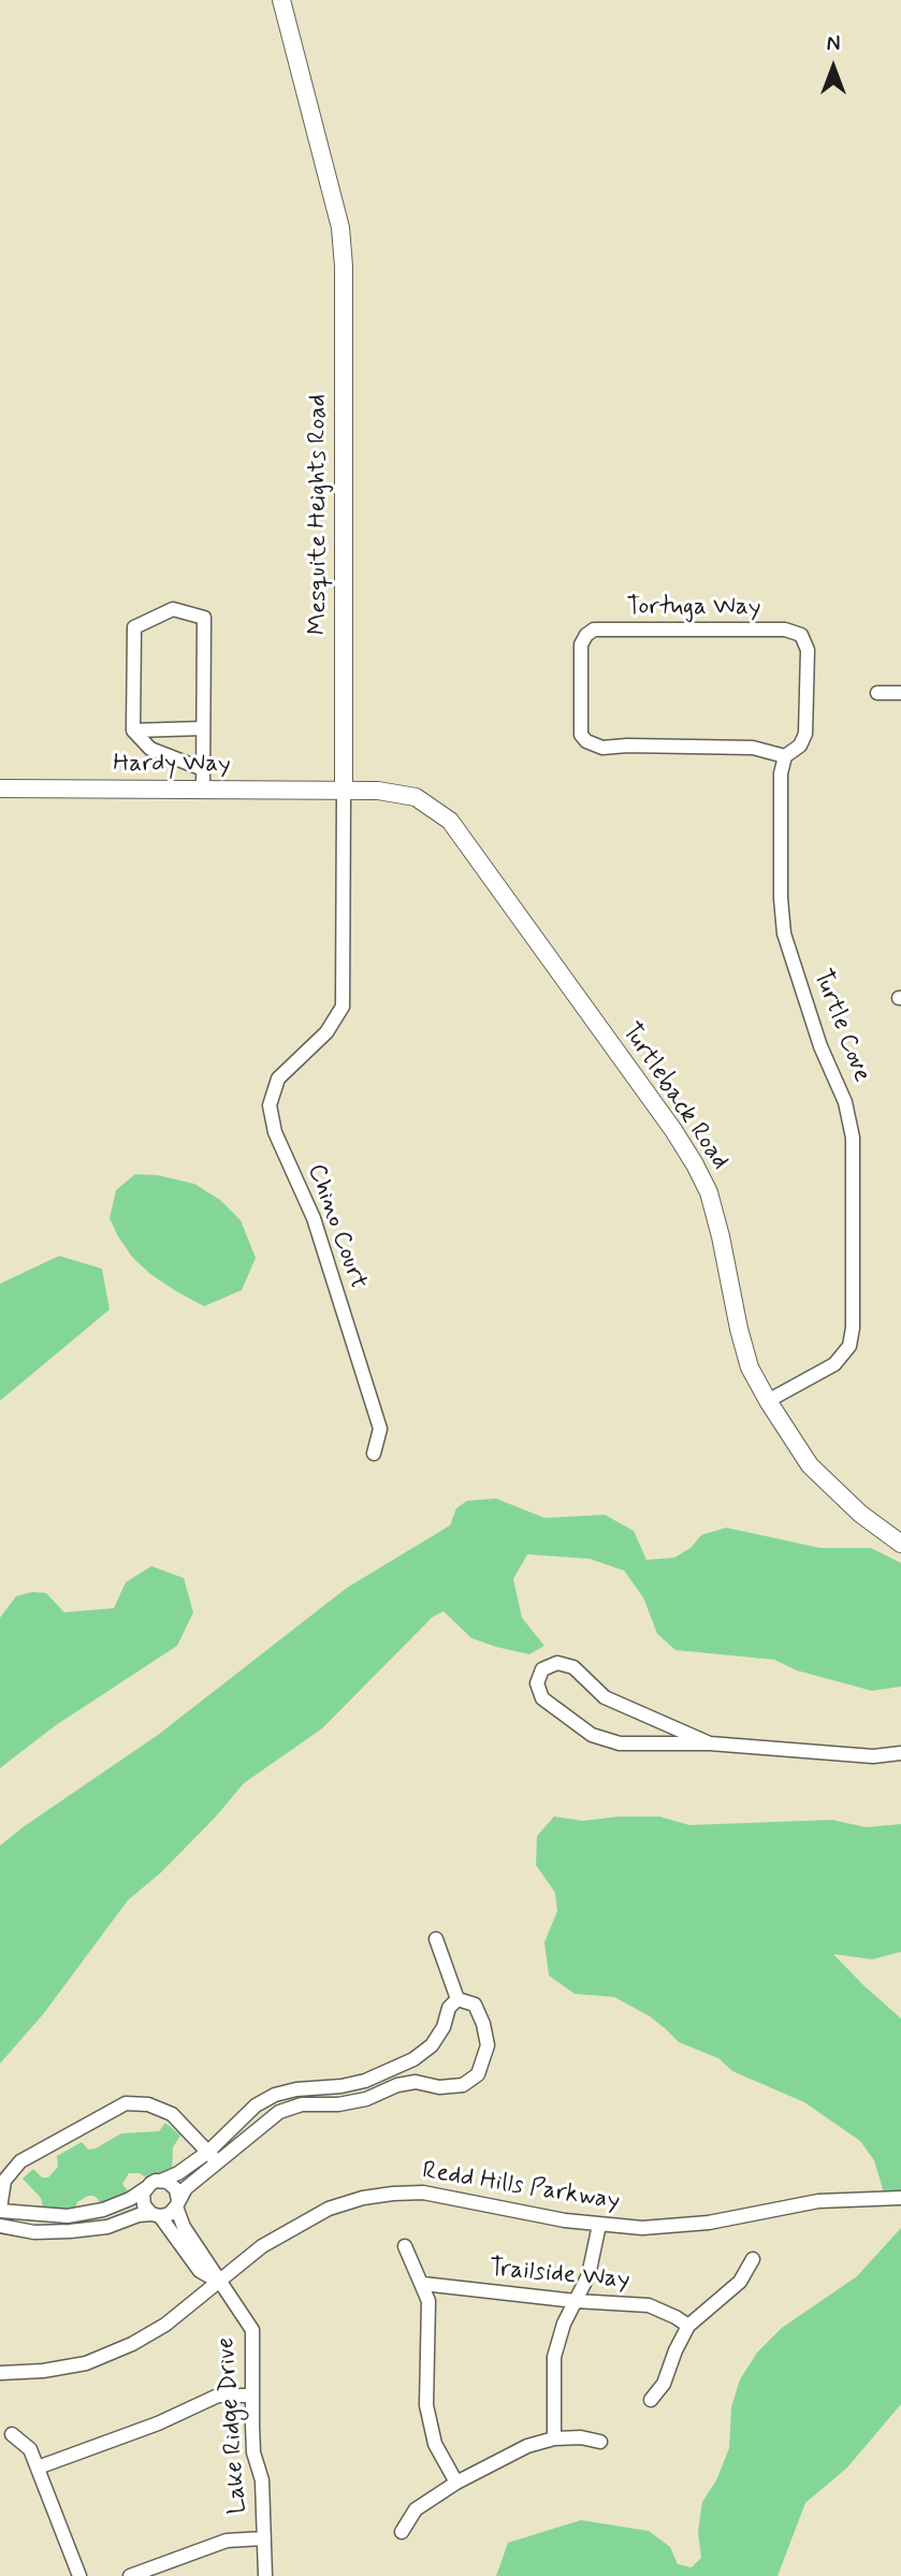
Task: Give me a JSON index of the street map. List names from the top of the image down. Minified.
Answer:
{"streets":{"main road":["Mesquite Heights Road","Hardy Way","Turtleback Road"],"street":["Tortuga Way","Turtle Cove","Chino Court","Redd Hills Parkway","Trailside Way","Lake Ridge Drive"]},"crossings":[["Mesquite Heights Road","Hardy Way"],["Mesquite Heights Road","Turtleback Road"],["Mesquite Heights Road","Chino Court"],["Tortuga Way","Turtle Cove"],["Hardy Way","Turtleback Road"],["Turtle Cove","Turtleback Road"],["Redd Hills Parkway","Lake Ridge Drive"]],"north":"top"}
